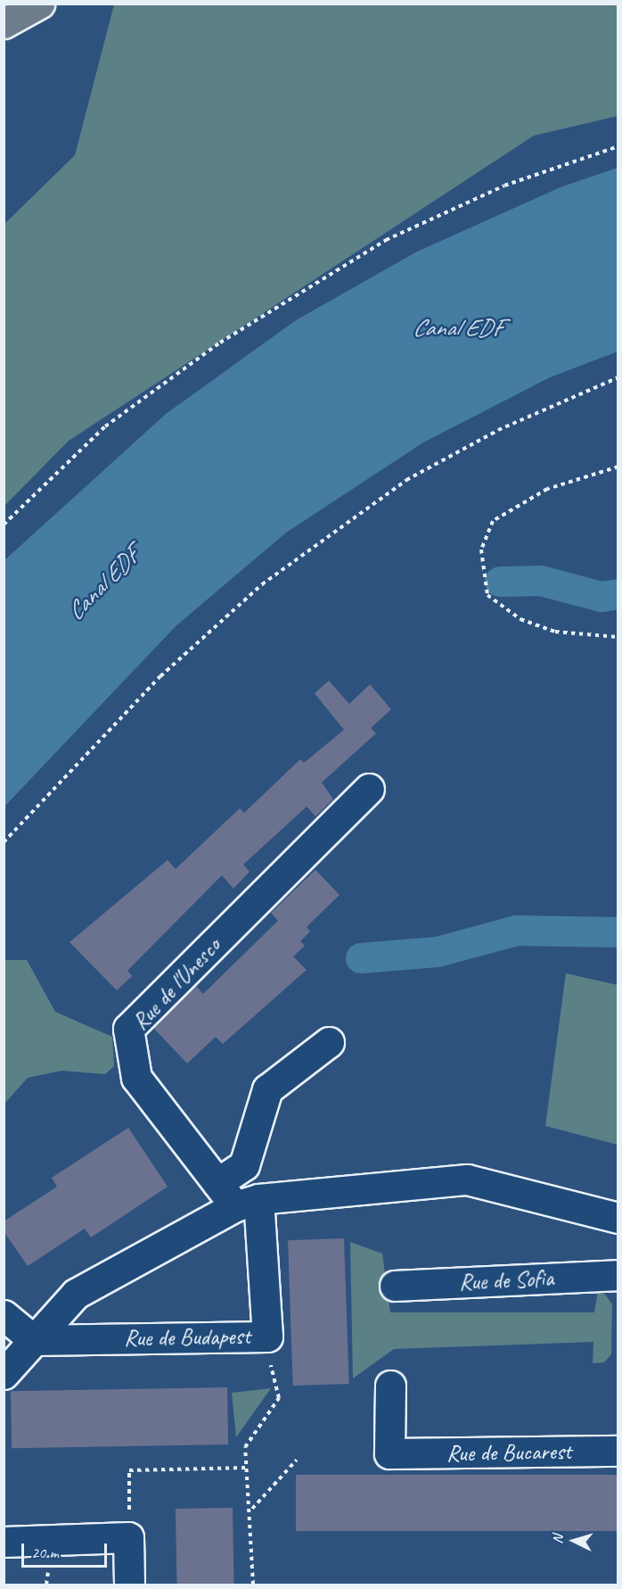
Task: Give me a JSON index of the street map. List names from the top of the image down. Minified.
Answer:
{"streets":{"street":["Rue de l'Unesco","Rue de Sofia","Rue de Budapest","Rue de Bucarest"]},"crossings":[["Rue de l'Unesco","Rue de Budapest"]],"water":["Canal EDF"],"scale_bar":"20 m","north":"left"}
